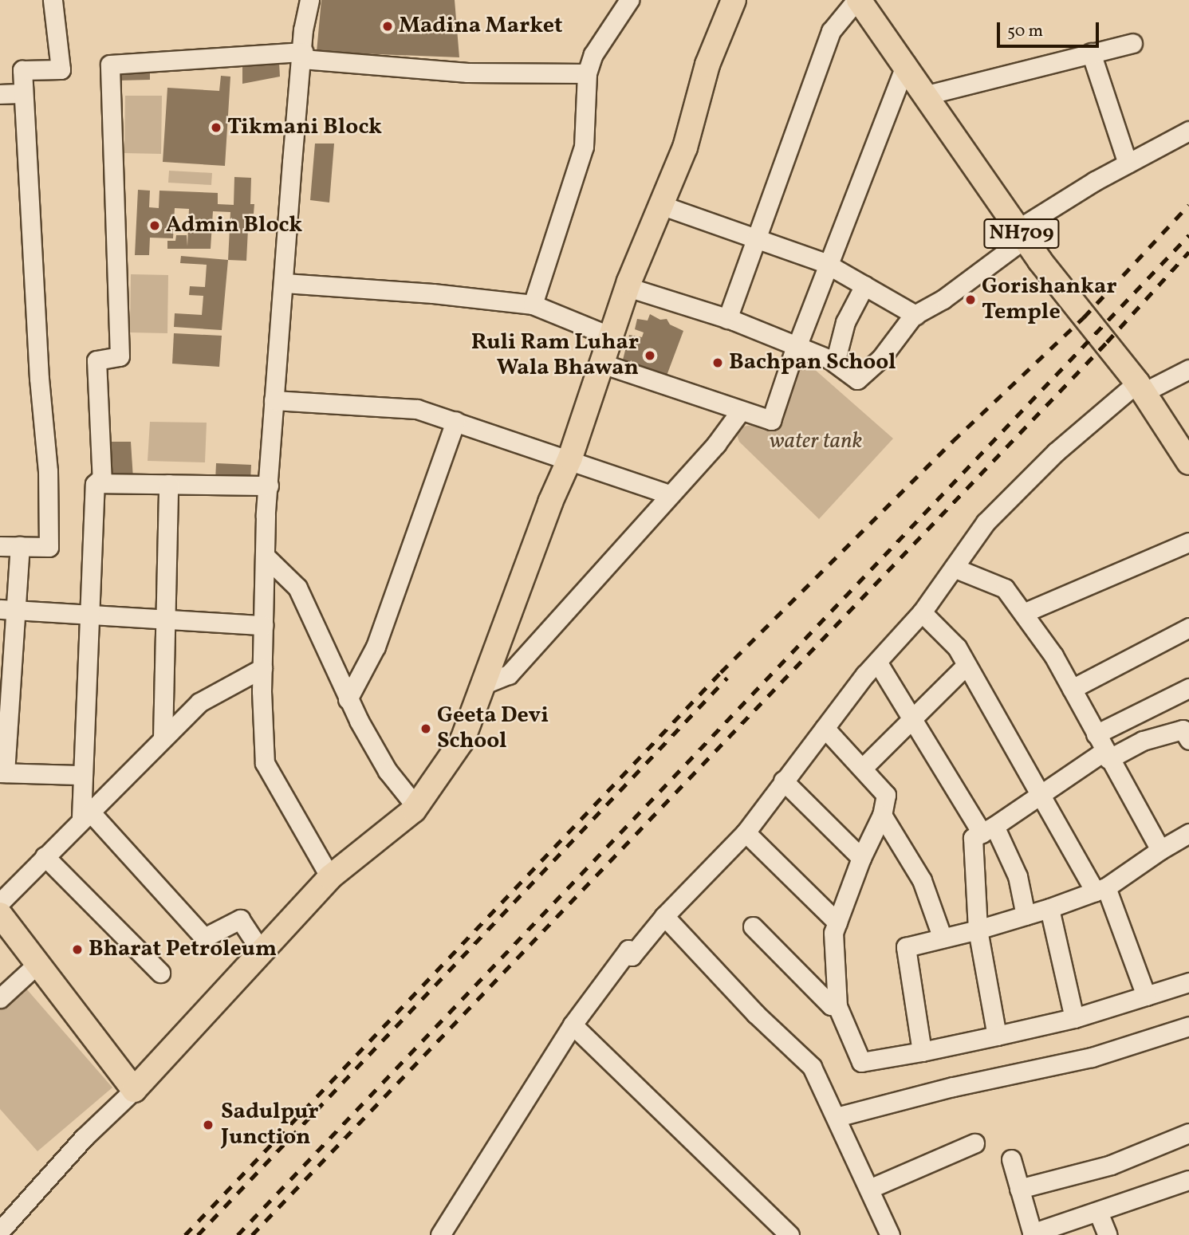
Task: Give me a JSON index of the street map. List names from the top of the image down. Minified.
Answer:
{"streets":{"main road":["NH709"]},"parks":["water tank"],"places":["Madina Market","Tikmani Block","Admin Block","Gorishankar Temple","Ruli Ram Luhar Wala Bhawan","Bachpan School","Geeta Devi School","Bharat Petroleum","Sadulpur Junction"],"scale_bar":"50 m"}
